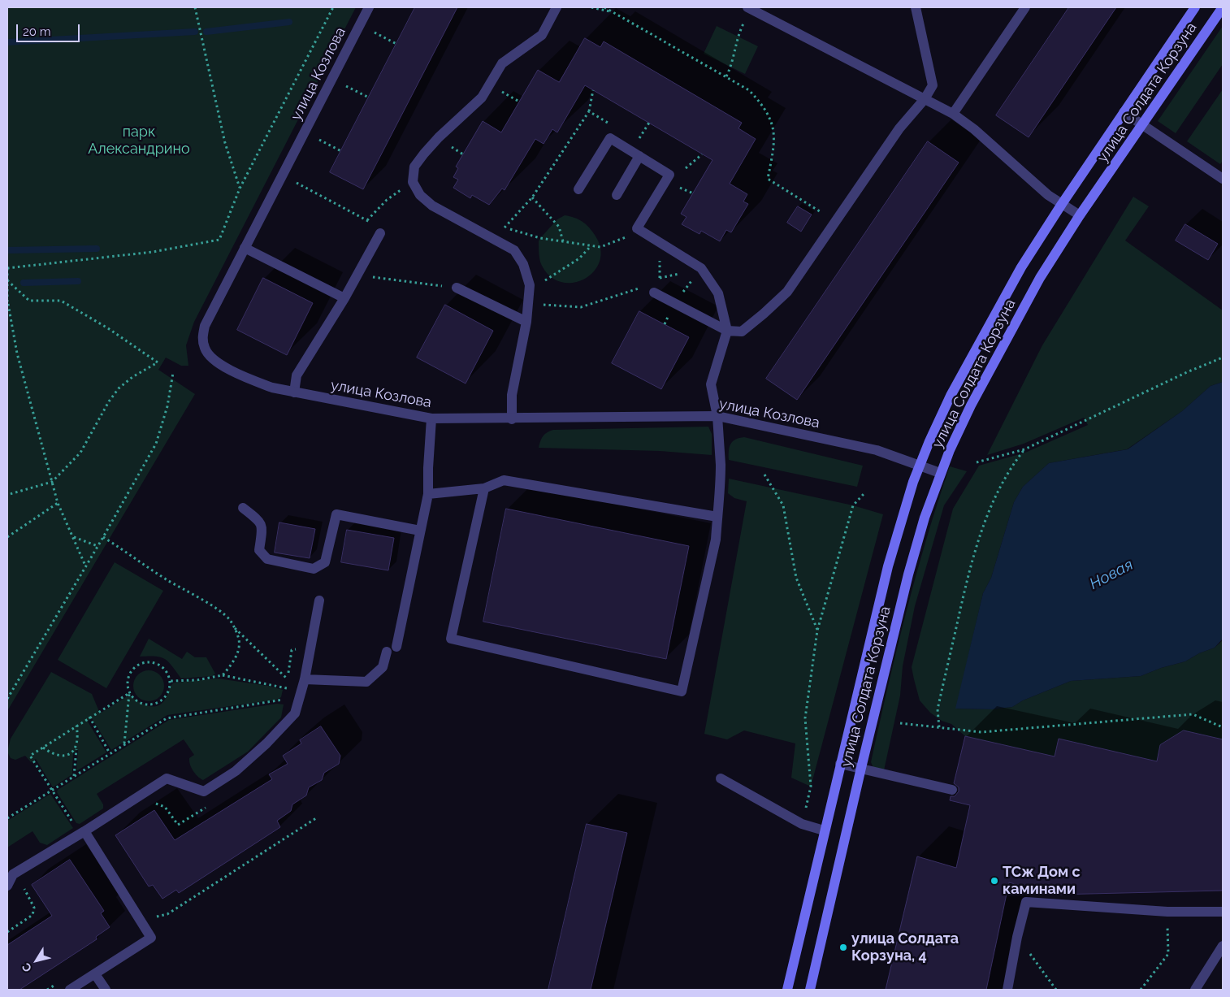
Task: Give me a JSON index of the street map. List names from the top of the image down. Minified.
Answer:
{"streets":{"street":["улица Козлова","улица Солдата Корзуна"]},"crossings":[["улица Козлова","улица Солдата Корзуна"]],"water":["Новая"],"parks":["парк Александрино"],"places":["ТСж Дом с каминами","улица Солдата Корзуна, 4"],"scale_bar":"20 m","north":"bottom left"}
